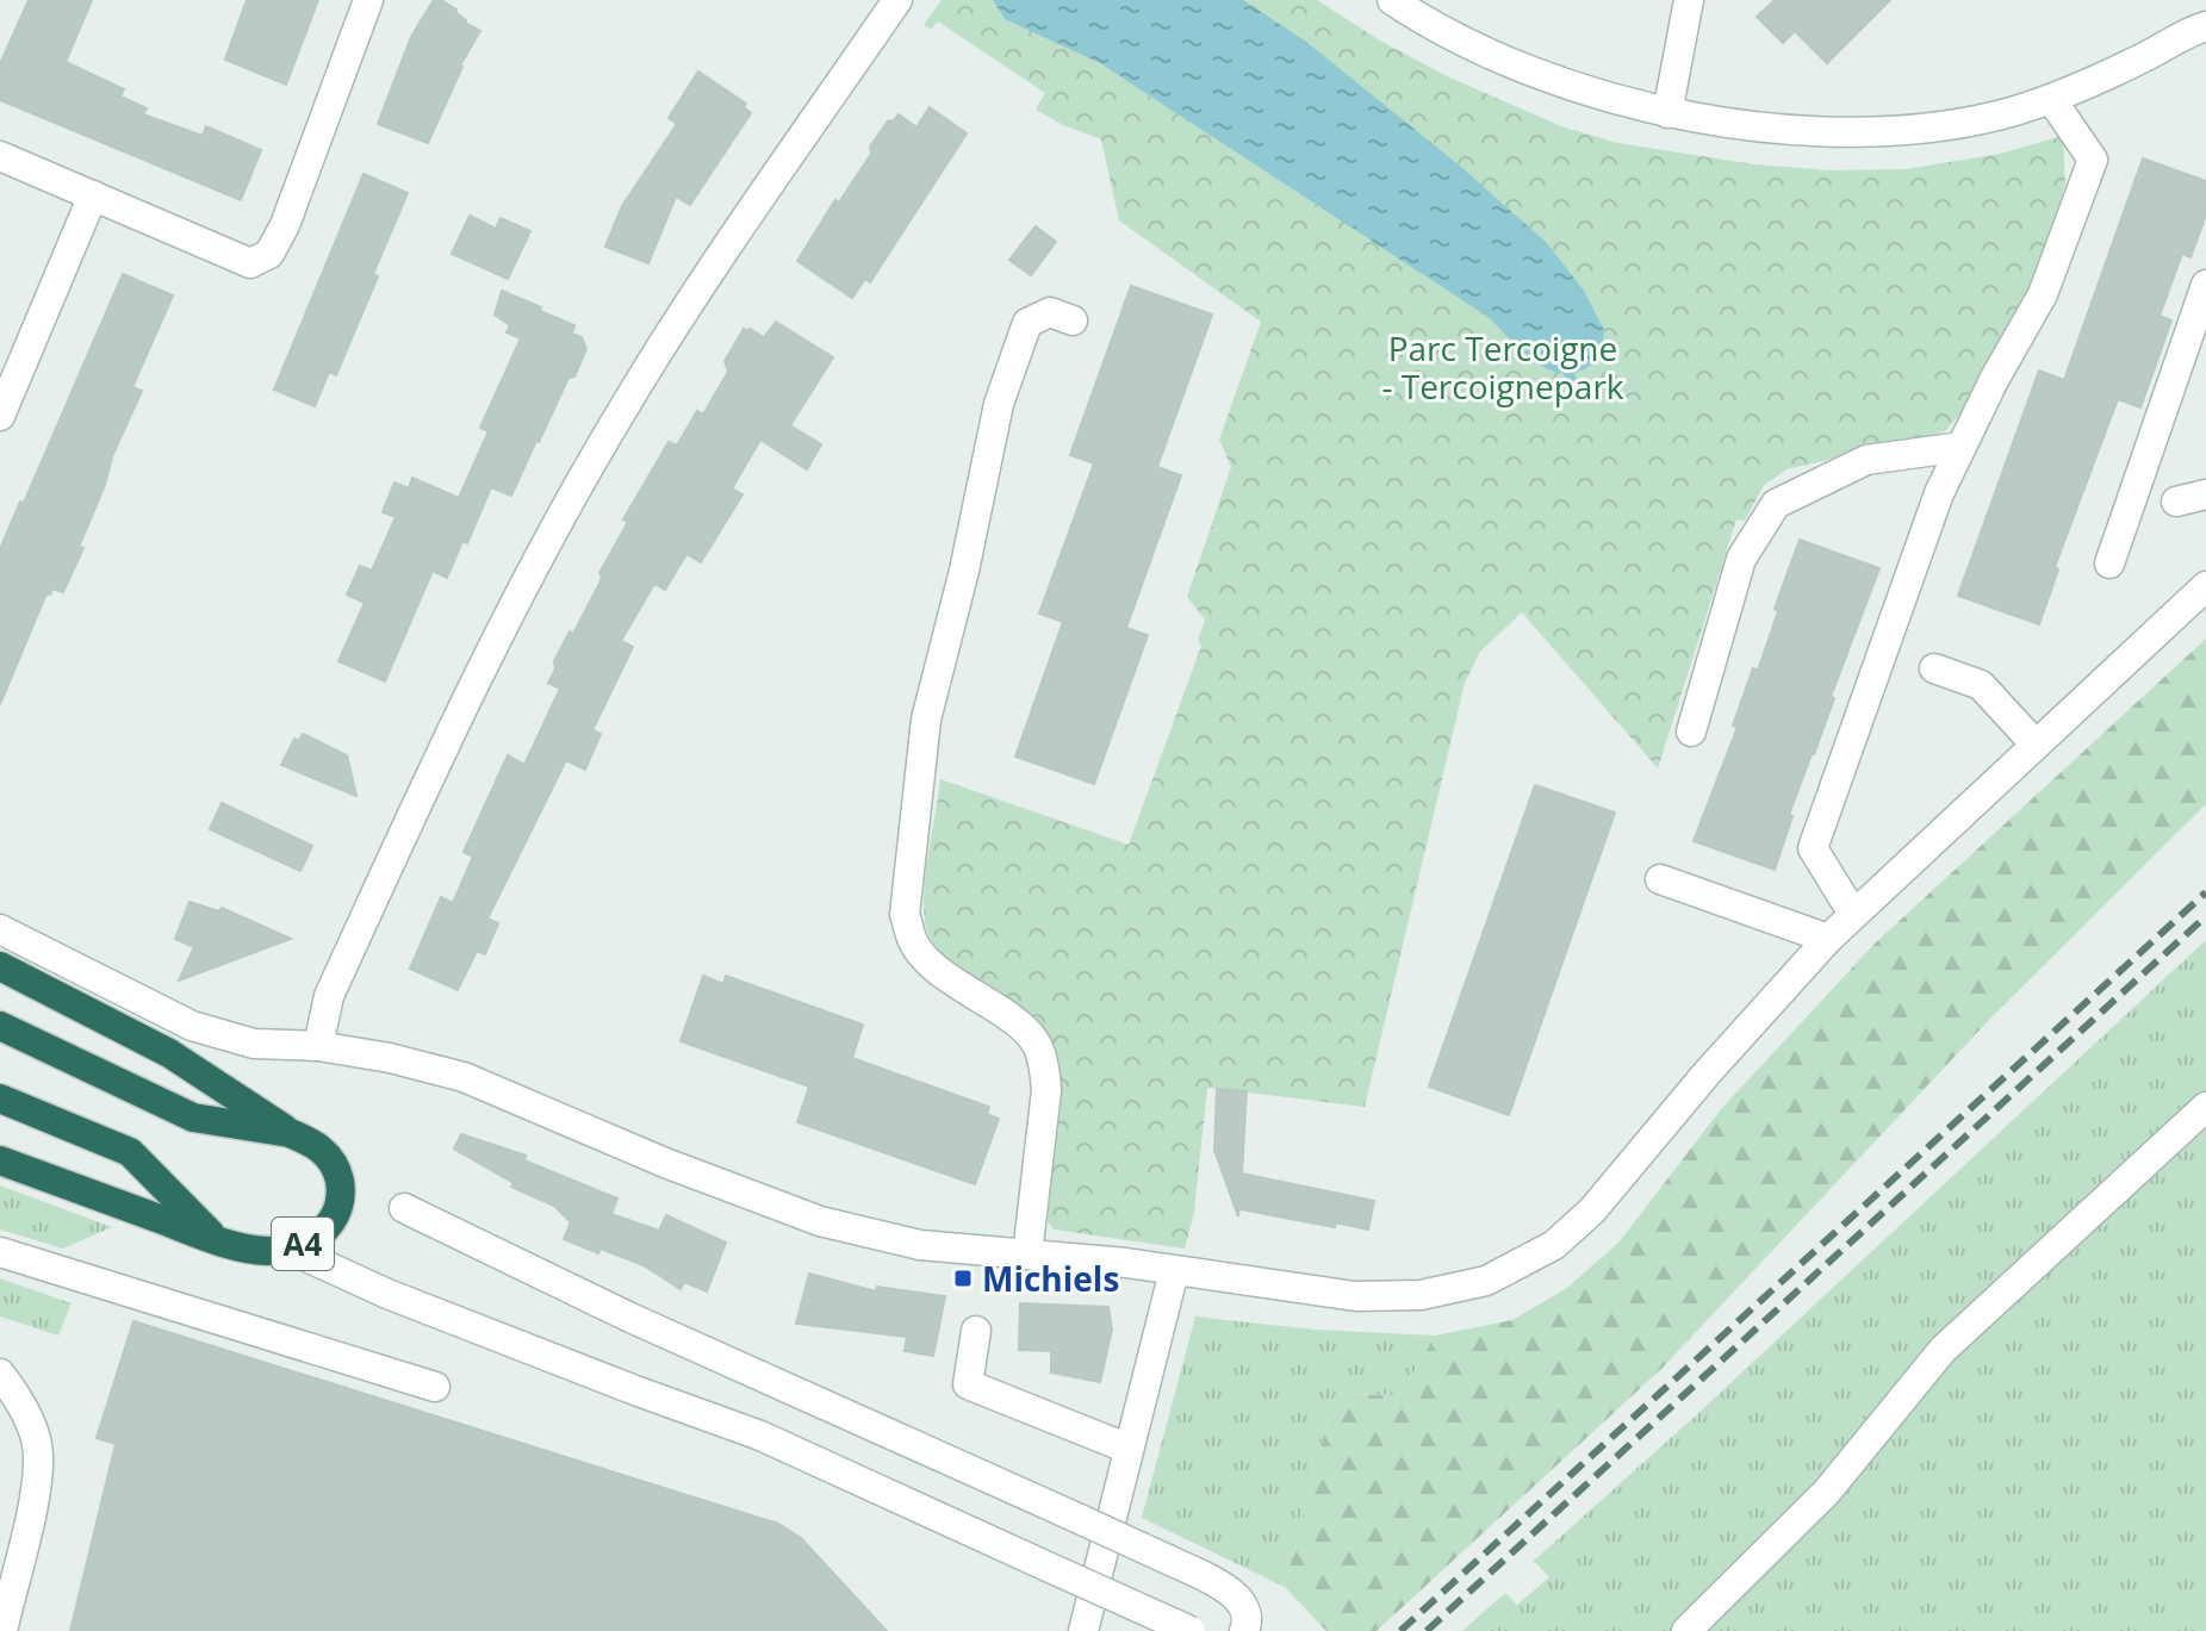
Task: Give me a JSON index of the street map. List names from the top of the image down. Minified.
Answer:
{"streets":{"highway":["A4"]},"parks":["Parc Tercoigne - Tercoignepark"],"places":{"transit":["Michiels"]}}
